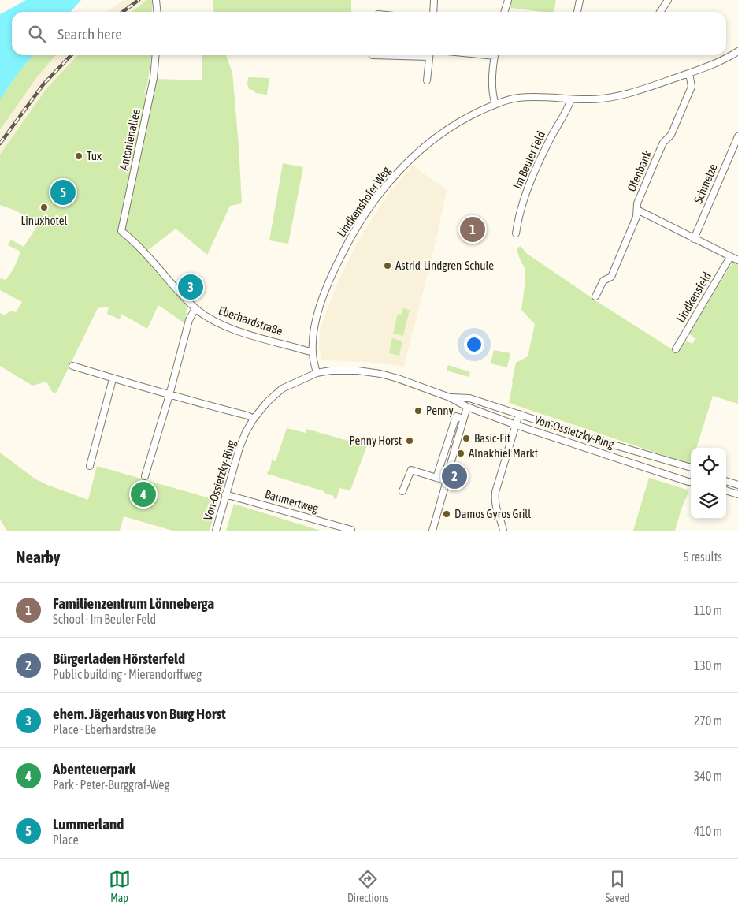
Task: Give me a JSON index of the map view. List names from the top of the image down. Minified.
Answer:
{"streets":{"street":["Antonienallee","Im Beuler Feld","Ofenbank","Schmelze","Lindkenshofer Weg","Lindkensfeld","Eberhardstraße","Von-Ossietzky-Ring","Baumertweg"]},"crossings":[["Antonienallee","Eberhardstraße"],["Im Beuler Feld","Lindkenshofer Weg"],["Ofenbank","Lindkenshofer Weg"],["Lindkenshofer Weg","Eberhardstraße"],["Lindkenshofer Weg","Von-Ossietzky-Ring"],["Von-Ossietzky-Ring","Baumertweg"]],"places":["Tux","Linuxhotel","Astrid-Lindgren-Schule","Penny","Basic-Fit","Penny Horst","Alnakhiel Markt","Damos Gyros Grill"],"page":{"search":"Search here","pins":["5","1","3","2","4"],"heading":["Nearby","5 results"],"list":[{"mark":"1","name":"Familienzentrum Lönneberga","note":"School · Im Beuler Feld","value":"110 m"},{"mark":"2","name":"Bürgerladen Hörsterfeld","note":"Public building · Mierendorffweg","value":"130 m"},{"mark":"3","name":"ehem. Jägerhaus von Burg Horst","note":"Place · Eberhardstraße","value":"270 m"},{"mark":"4","name":"Abenteuerpark","note":"Park · Peter-Burggraf-Weg","value":"340 m"},{"mark":"5","name":"Lummerland","note":"Place","value":"410 m"}],"nav":["Map","Directions","Saved"]}}
